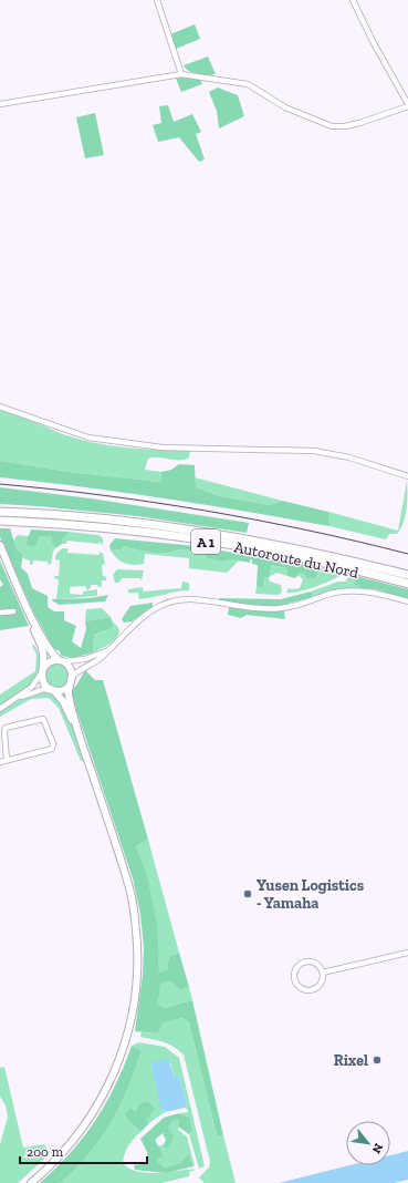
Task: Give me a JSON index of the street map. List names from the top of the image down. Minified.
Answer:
{"streets":{"highway":["A 1","Autoroute du Nord"]},"places":["Yusen Logistics - Yamaha","Rixel"],"scale_bar":"200 m","north":"bottom right"}
